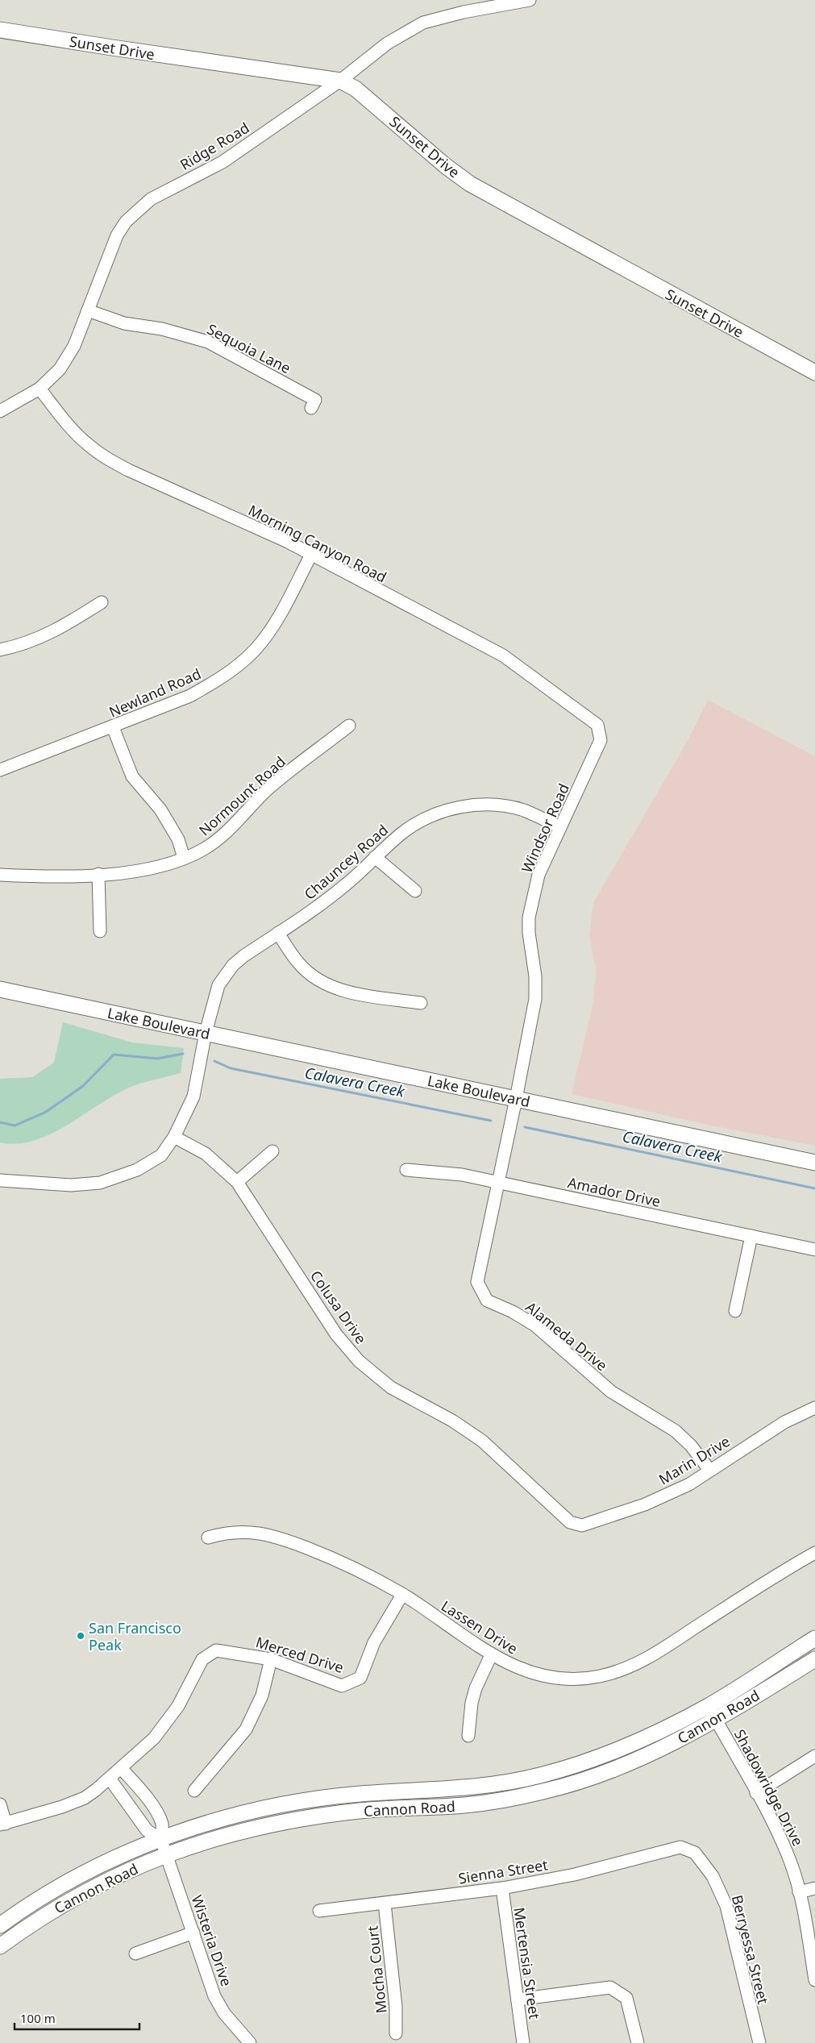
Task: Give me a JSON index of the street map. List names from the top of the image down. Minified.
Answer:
{"streets":{"main road":["Sunset Drive","Lake Boulevard","Cannon Road"],"street":["Ridge Road","Sequoia Lane","Morning Canyon Road","Newland Road","Normount Road","Windsor Road","Chauncey Road","Amador Drive","Colusa Drive","Alameda Drive","Marin Drive","Lassen Drive","Merced Drive","Shadowridge Drive","Sienna Street","Wisteria Drive","Berryessa Street","Mertensia Street","Mocha Court"]},"crossings":[["Sunset Drive","Ridge Road"],["Ridge Road","Sequoia Lane"],["Ridge Road","Morning Canyon Road"],["Morning Canyon Road","Newland Road"],["Morning Canyon Road","Windsor Road"],["Windsor Road","Chauncey Road"],["Windsor Road","Lake Boulevard"],["Windsor Road","Alameda Drive"],["Chauncey Road","Lake Boulevard"],["Chauncey Road","Colusa Drive"],["Lake Boulevard","Alameda Drive"],["Amador Drive","Alameda Drive"],["Colusa Drive","Marin Drive"],["Alameda Drive","Marin Drive"],["Lassen Drive","Merced Drive"],["Cannon Road","Shadowridge Drive"],["Cannon Road","Wisteria Drive"],["Sienna Street","Berryessa Street"],["Sienna Street","Mertensia Street"],["Sienna Street","Mocha Court"]],"water":["Calavera Creek"],"places":["San Francisco Peak"],"scale_bar":"100 m"}
